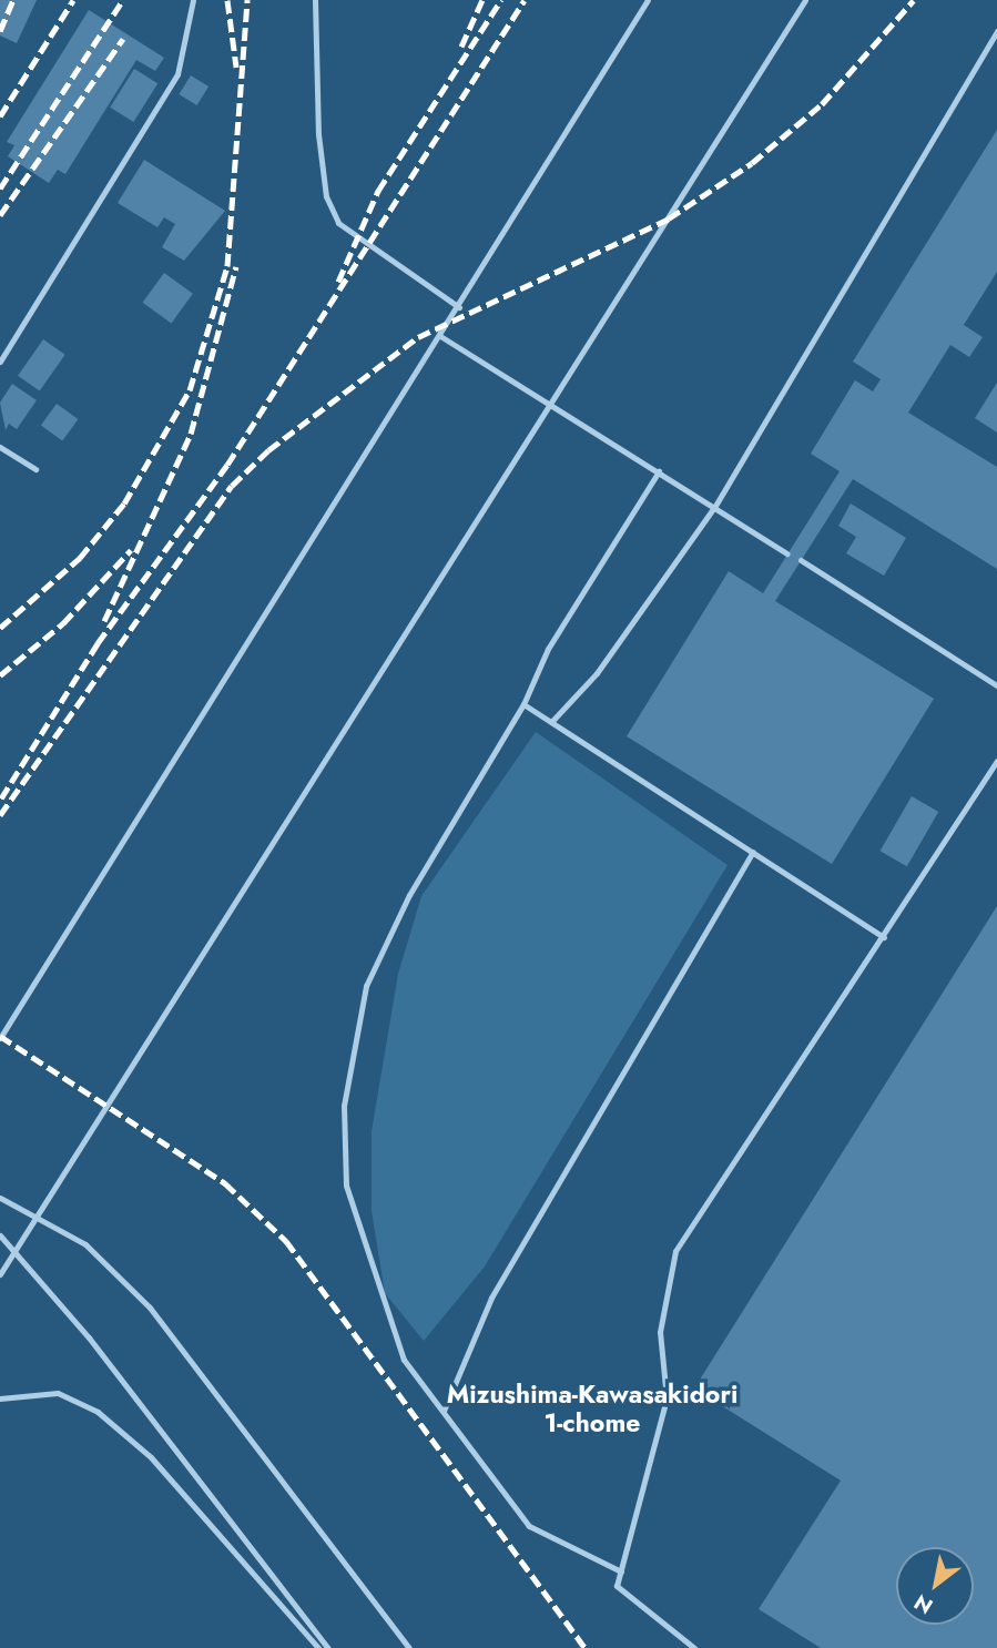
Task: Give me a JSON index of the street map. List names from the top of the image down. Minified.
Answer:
{"districts":["Mizushima-Kawasakidori 1-chome"],"north":"bottom left"}
